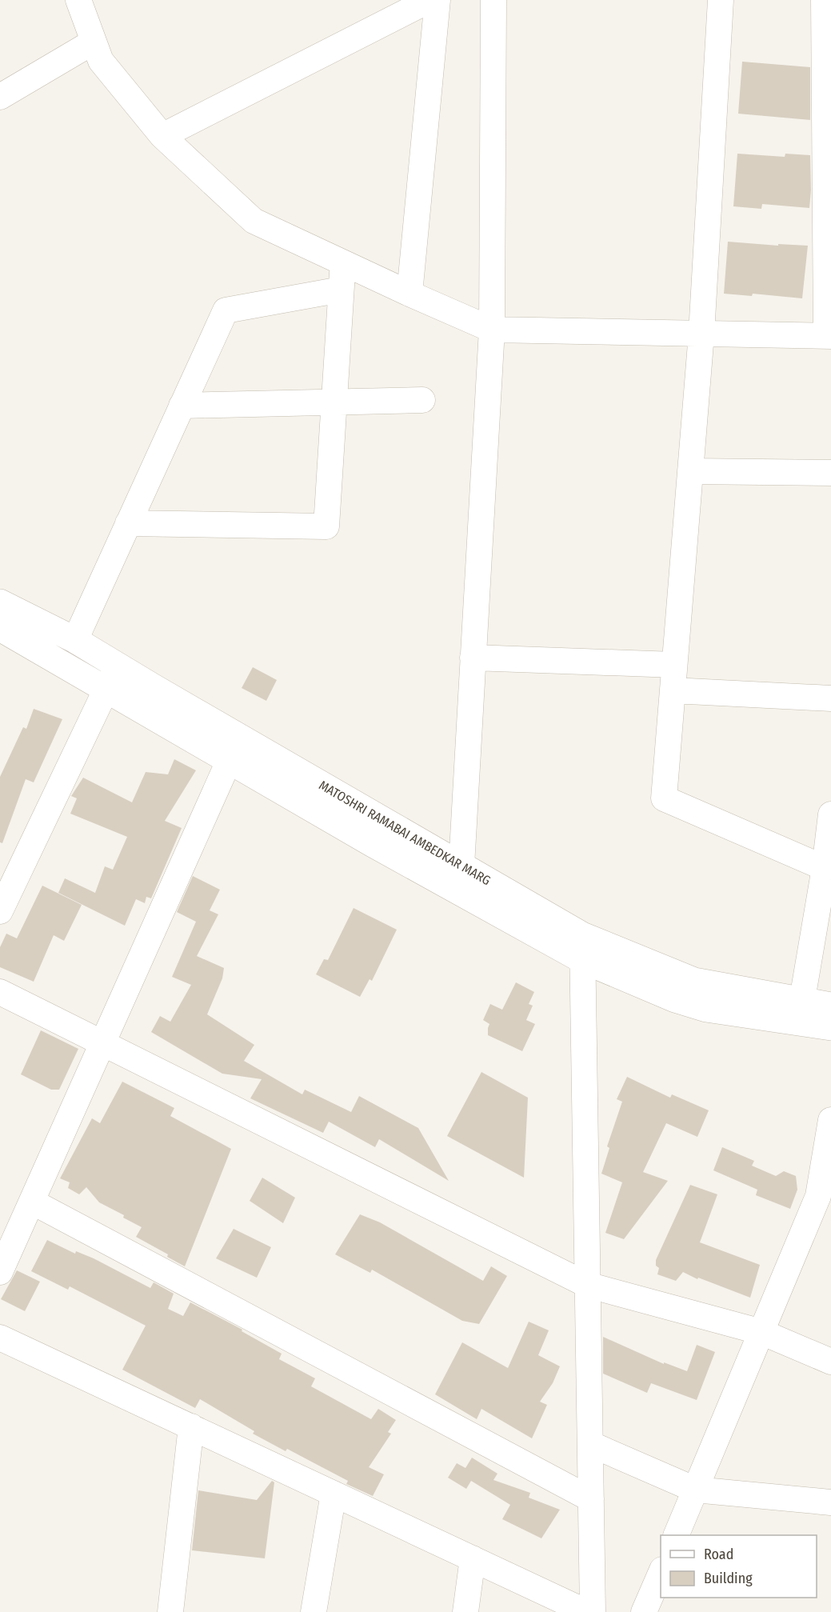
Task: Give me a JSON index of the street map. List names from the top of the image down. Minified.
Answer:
{"streets":{"street":["MATOSHRI RAMABAI AMBEDKAR MARG"]},"legend":["Road","Building"]}
